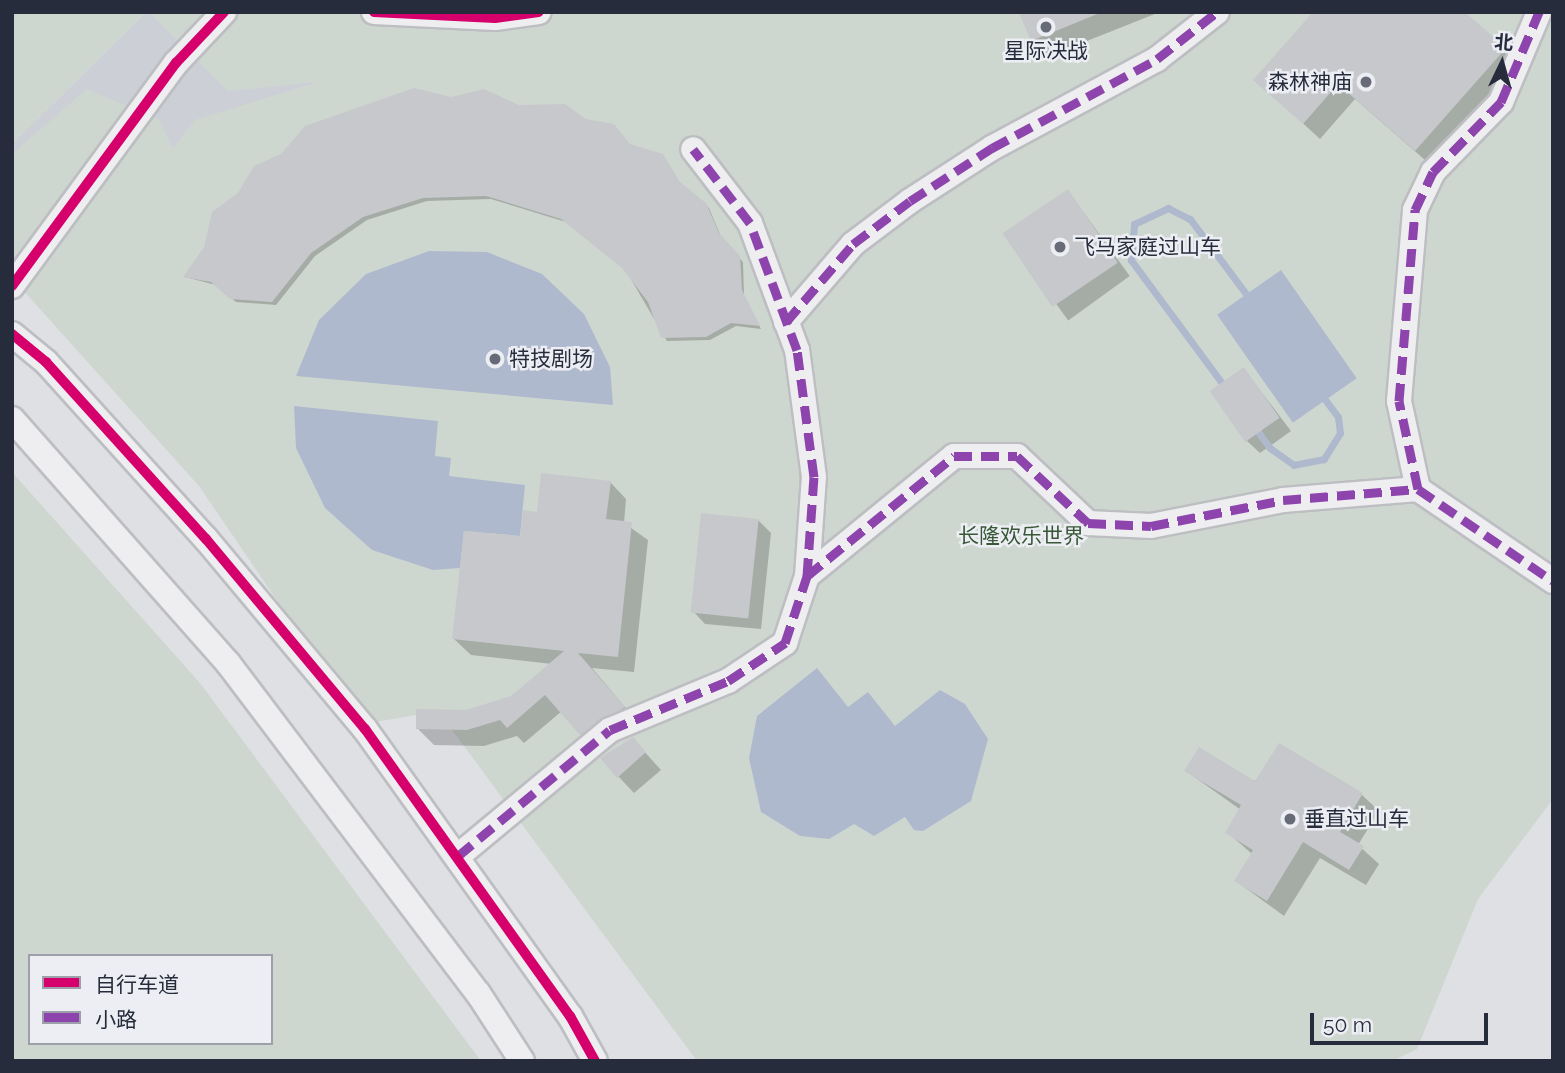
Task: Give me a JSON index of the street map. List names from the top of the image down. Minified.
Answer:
{"parks":["长隆欢乐世界"],"places":["星际决战","森林神庙","飞马家庭过山车","特技剧场","垂直过山车"],"legend":["自行车道","小路"],"scale_bar":"50 m","north":"top"}
